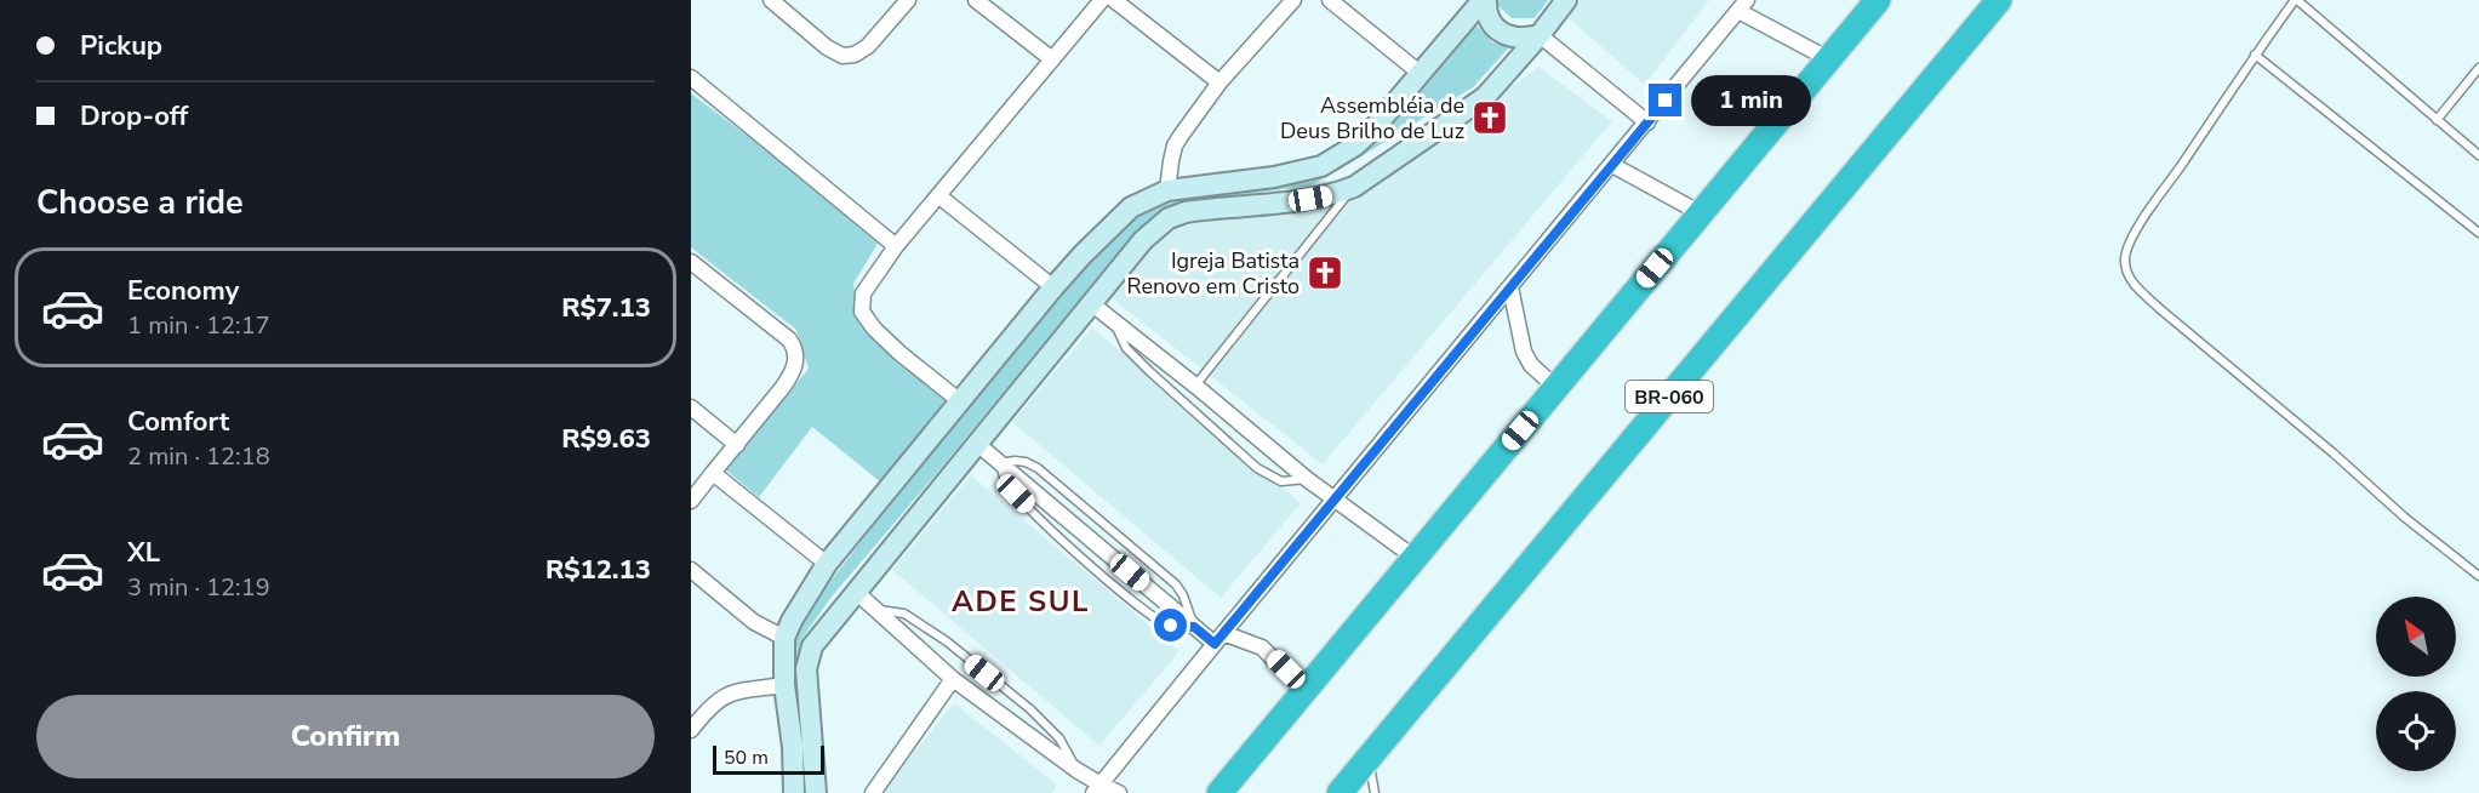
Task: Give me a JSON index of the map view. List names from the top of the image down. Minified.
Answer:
{"streets":{"highway":["BR-060"]},"districts":["ADE SUL"],"places":{"church":["Assembléia de Deus Brilho de Luz","Igreja Batista Renovo em Cristo"]},"scale_bar":"50 m","north":"top left","page":{"banner":["Pickup","Drop-off"],"bubble":"1 min","heading":"Choose a ride","list":[{"name":"Economy","note":"1 min · 12:17","value":"R$7.13"},{"name":"Comfort","note":"2 min · 12:18","value":"R$9.63"},{"name":"XL","note":"3 min · 12:19","value":"R$12.13"}],"buttons":"Confirm","scale":"50 m"}}
